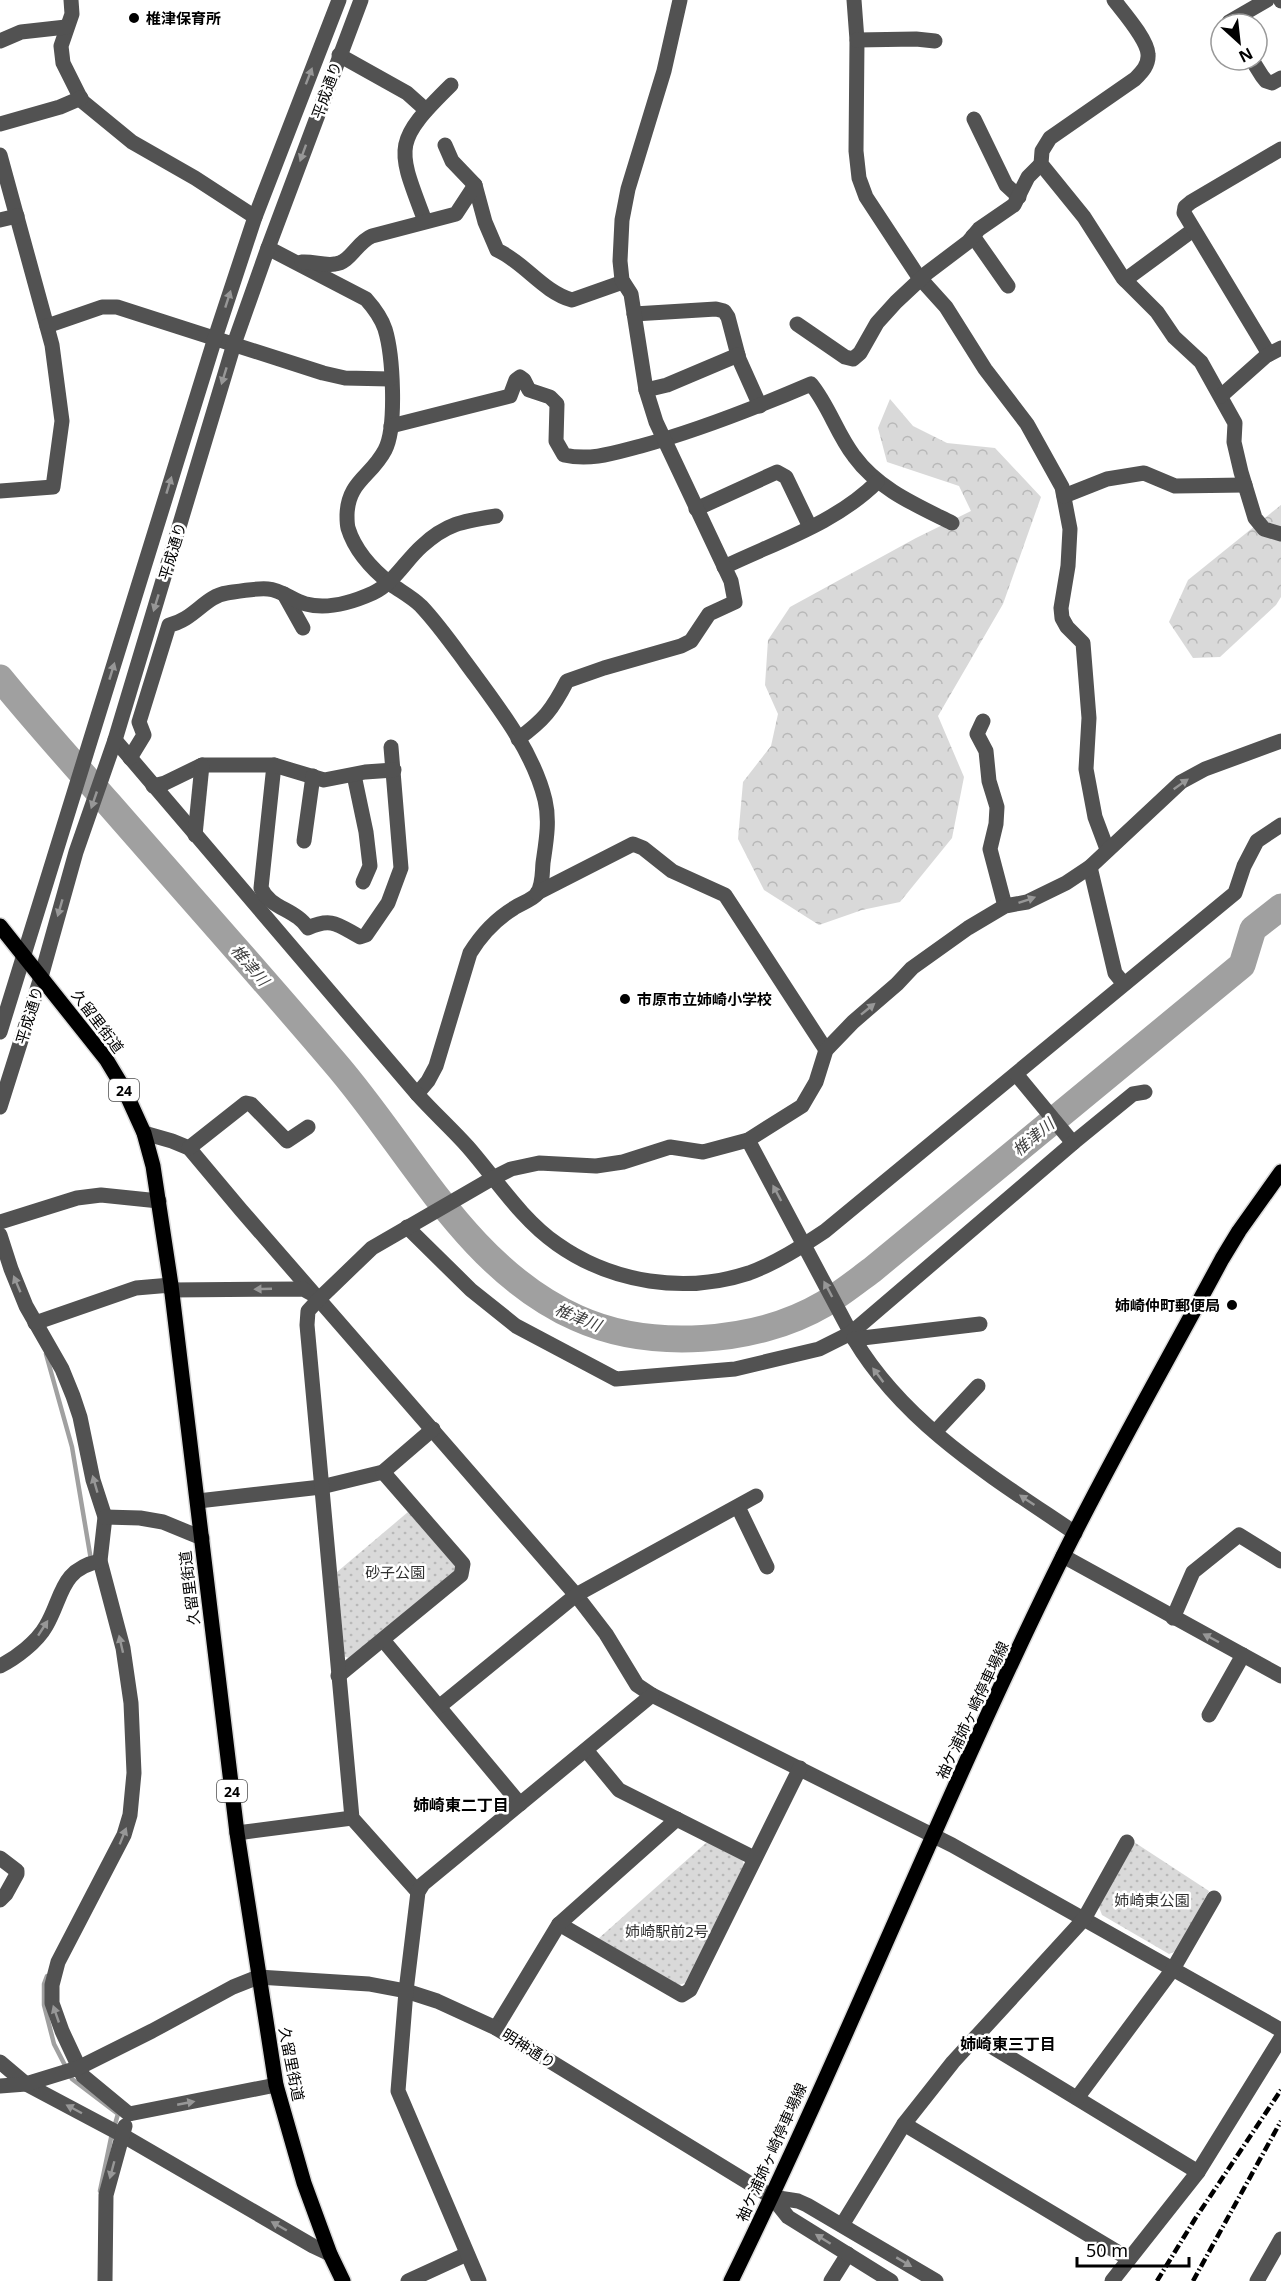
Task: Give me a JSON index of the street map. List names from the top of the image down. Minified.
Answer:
{"streets":{"main road":["久留里街道","24","袖ケ浦姉ヶ崎停車場線"],"street":["平成通り","明神通り"]},"crossings":[["平成通り","久留里街道"],["久留里街道","明神通り"],["袖ケ浦姉ヶ崎停車場線","明神通り"]],"districts":["姉崎東二丁目","姉崎東三丁目"],"water":["椎津川"],"parks":["砂子公園","姉崎東公園","姉崎駅前2号"],"places":["椎津保育所","市原市立姉崎小学校","姉崎仲町郵便局"],"scale_bar":"50 m","north":"bottom right"}
